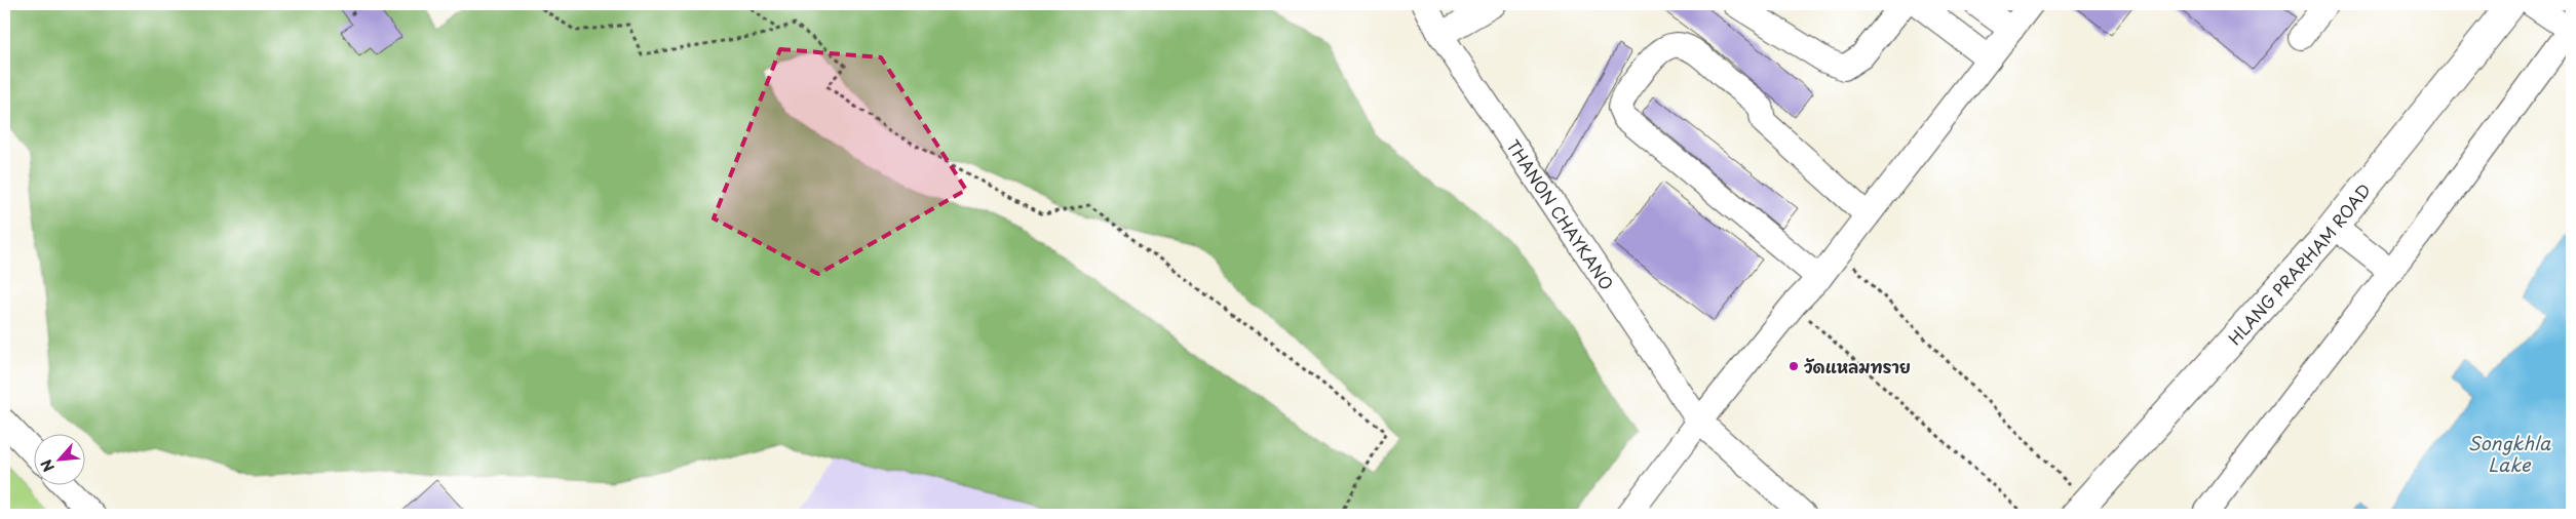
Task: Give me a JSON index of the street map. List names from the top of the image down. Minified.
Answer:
{"streets":{"main road":["HLANG PRARHAM ROAD"],"street":["THANON CHAYKANO"]},"water":["Songkhla Lake"],"places":["วัดแหลมทราย"],"north":"bottom left"}
